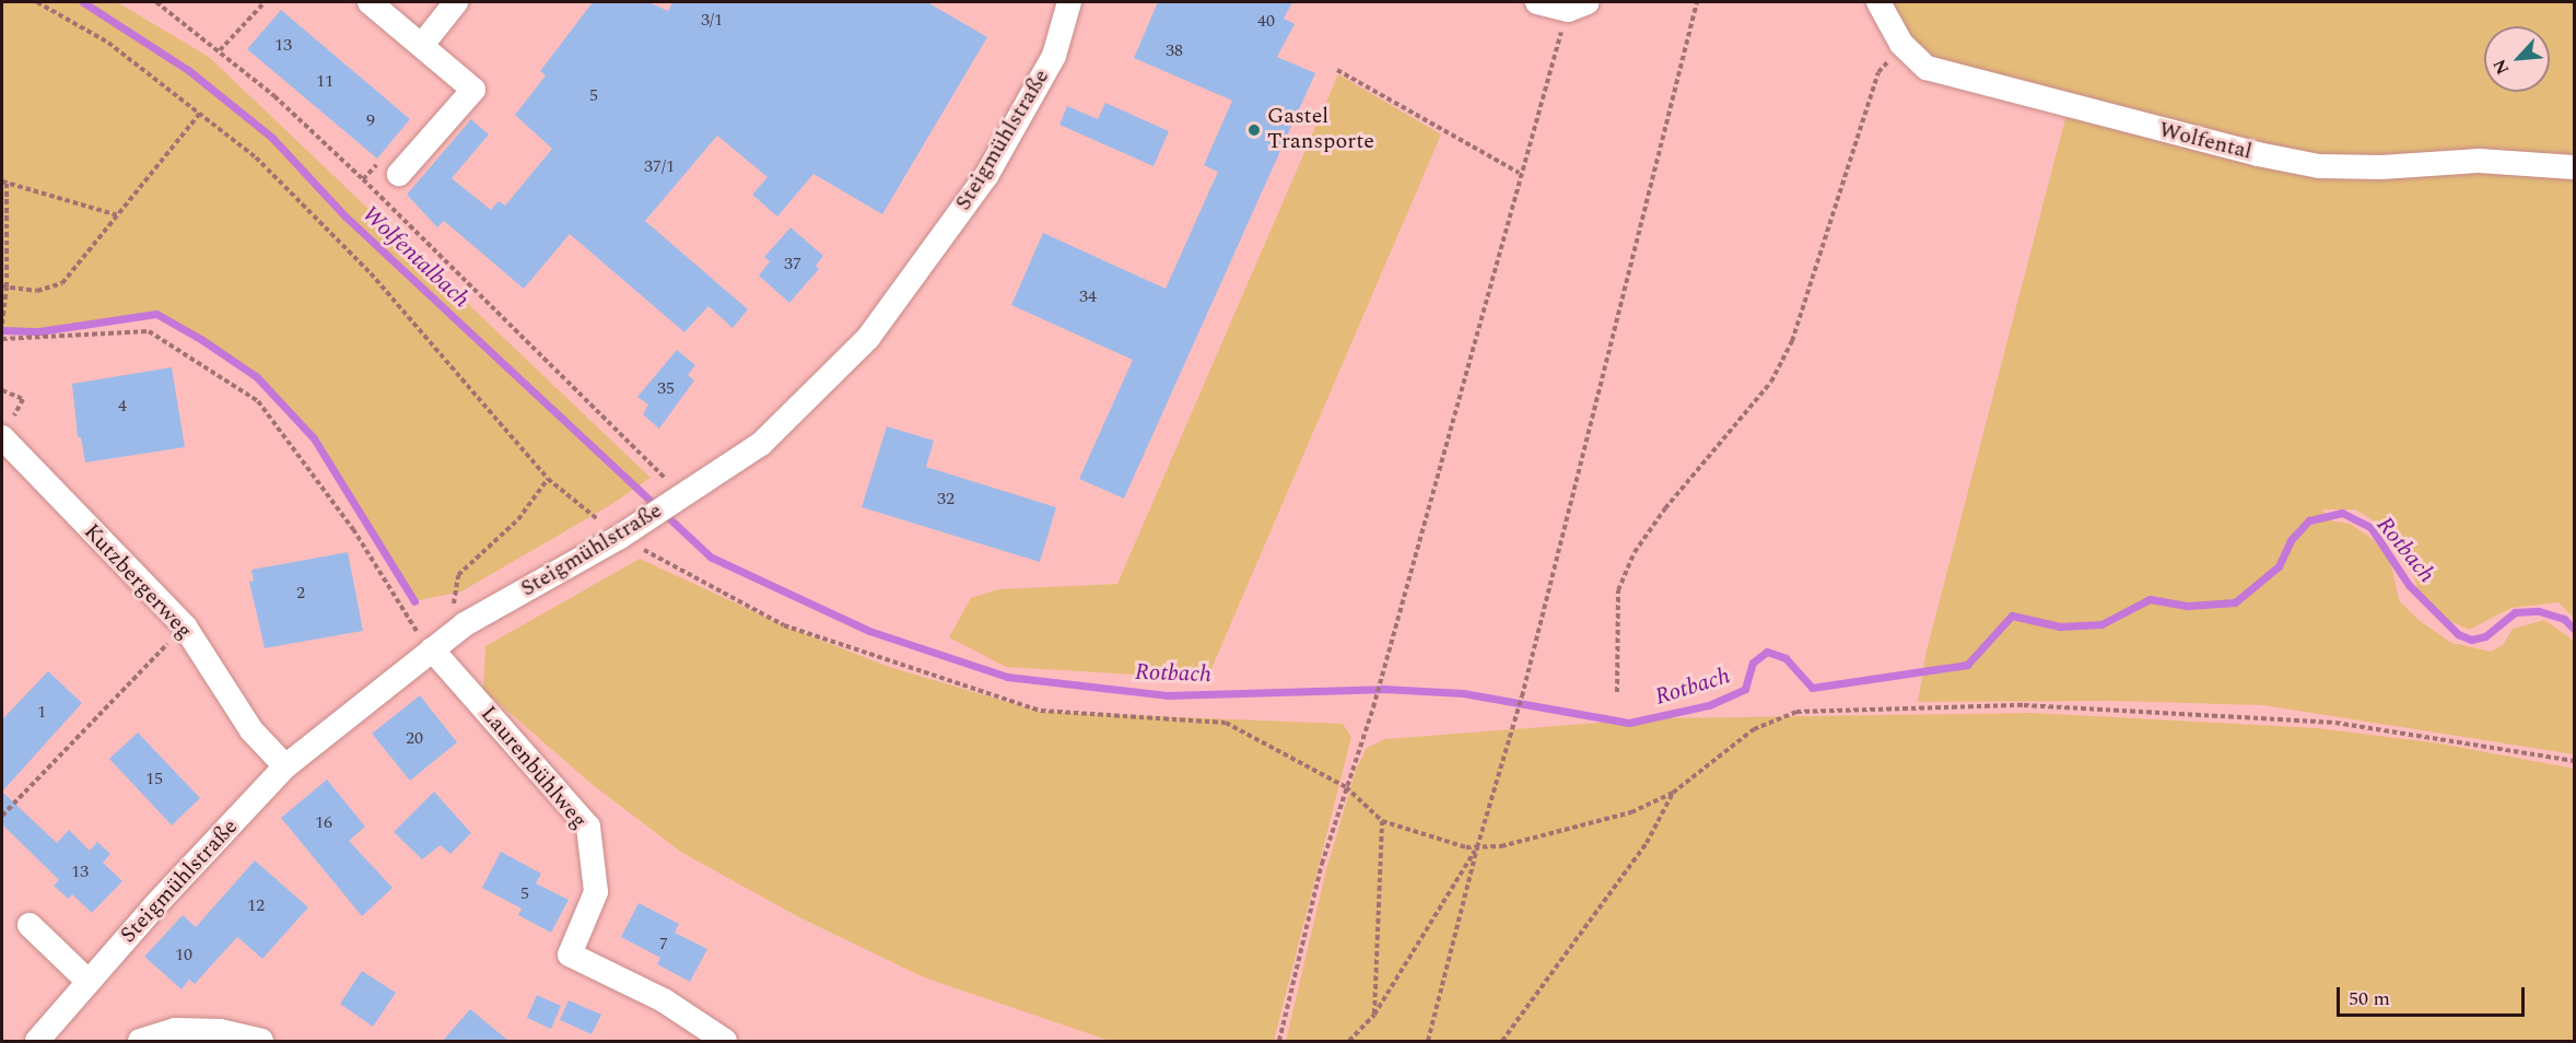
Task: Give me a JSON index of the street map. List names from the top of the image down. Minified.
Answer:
{"streets":{"street":["Steigmühlstraße","Wolfental","Kutzbergerweg","Laurenbühlweg"]},"crossings":[["Steigmühlstraße","Kutzbergerweg"],["Steigmühlstraße","Laurenbühlweg"]],"water":["Wolfentalbach","Rotbach"],"places":["Gastel Transporte"],"house_numbers":["3/1","40","13","38","11","5","9","37/1","37","34","35","4","32","2","1","20","15","16","13","5","12","7","10"],"scale_bar":"50 m","north":"bottom left"}
